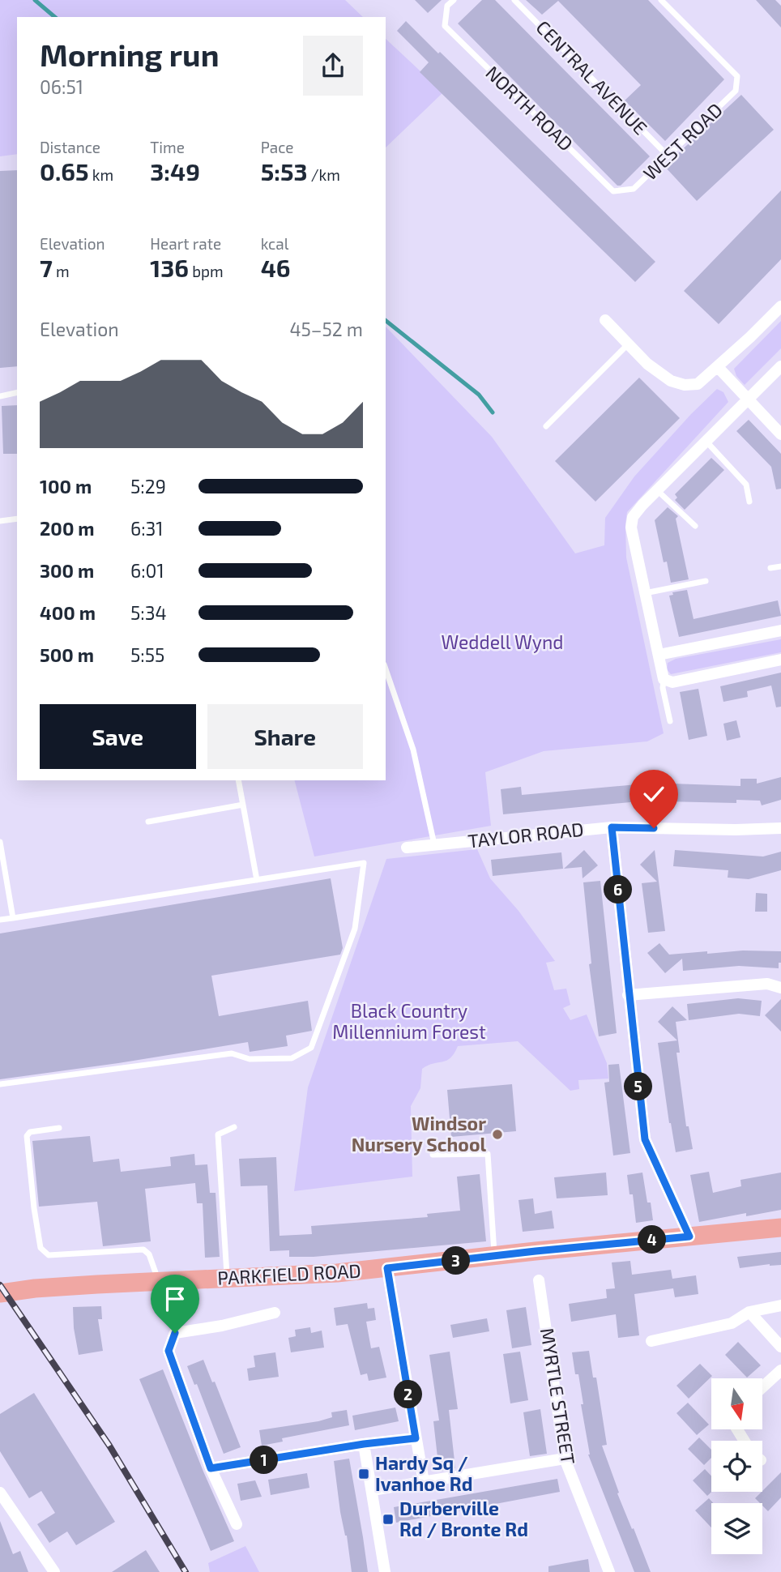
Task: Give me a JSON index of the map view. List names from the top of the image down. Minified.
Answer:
{"streets":{"main road":["PARKFIELD ROAD"],"street":["TAYLOR ROAD","MYRTLE STREET"],"lane":["CENTRAL AVENUE","NORTH ROAD","WEST ROAD"]},"crossings":[["CENTRAL AVENUE","WEST ROAD"],["NORTH ROAD","WEST ROAD"]],"parks":["Weddell Wynd","Black Country Millennium Forest"],"places":{"other":["Windsor Nursery School"],"transit":["Hardy Sq / Ivanhoe Rd","Durberville Rd / Bronte Rd"]},"north":"bottom","page":{"heading":["Morning run","06:51"],"stats":[["Distance","0.65 km"],["Time","3:49"],["Pace","5:53 /km"],["Elevation","7 m"],["Heart rate","136 bpm"],["kcal","46"]],"chart":["Elevation","45–52 m"],"list":[{"name":"100 m","note":"5:29"},{"name":"200 m","note":"6:31"},{"name":"300 m","note":"6:01"},{"name":"400 m","note":"5:34"},{"name":"500 m","note":"5:55"}],"buttons":["Save","Share"],"pins":["6","5","4","3","2","1"]}}
